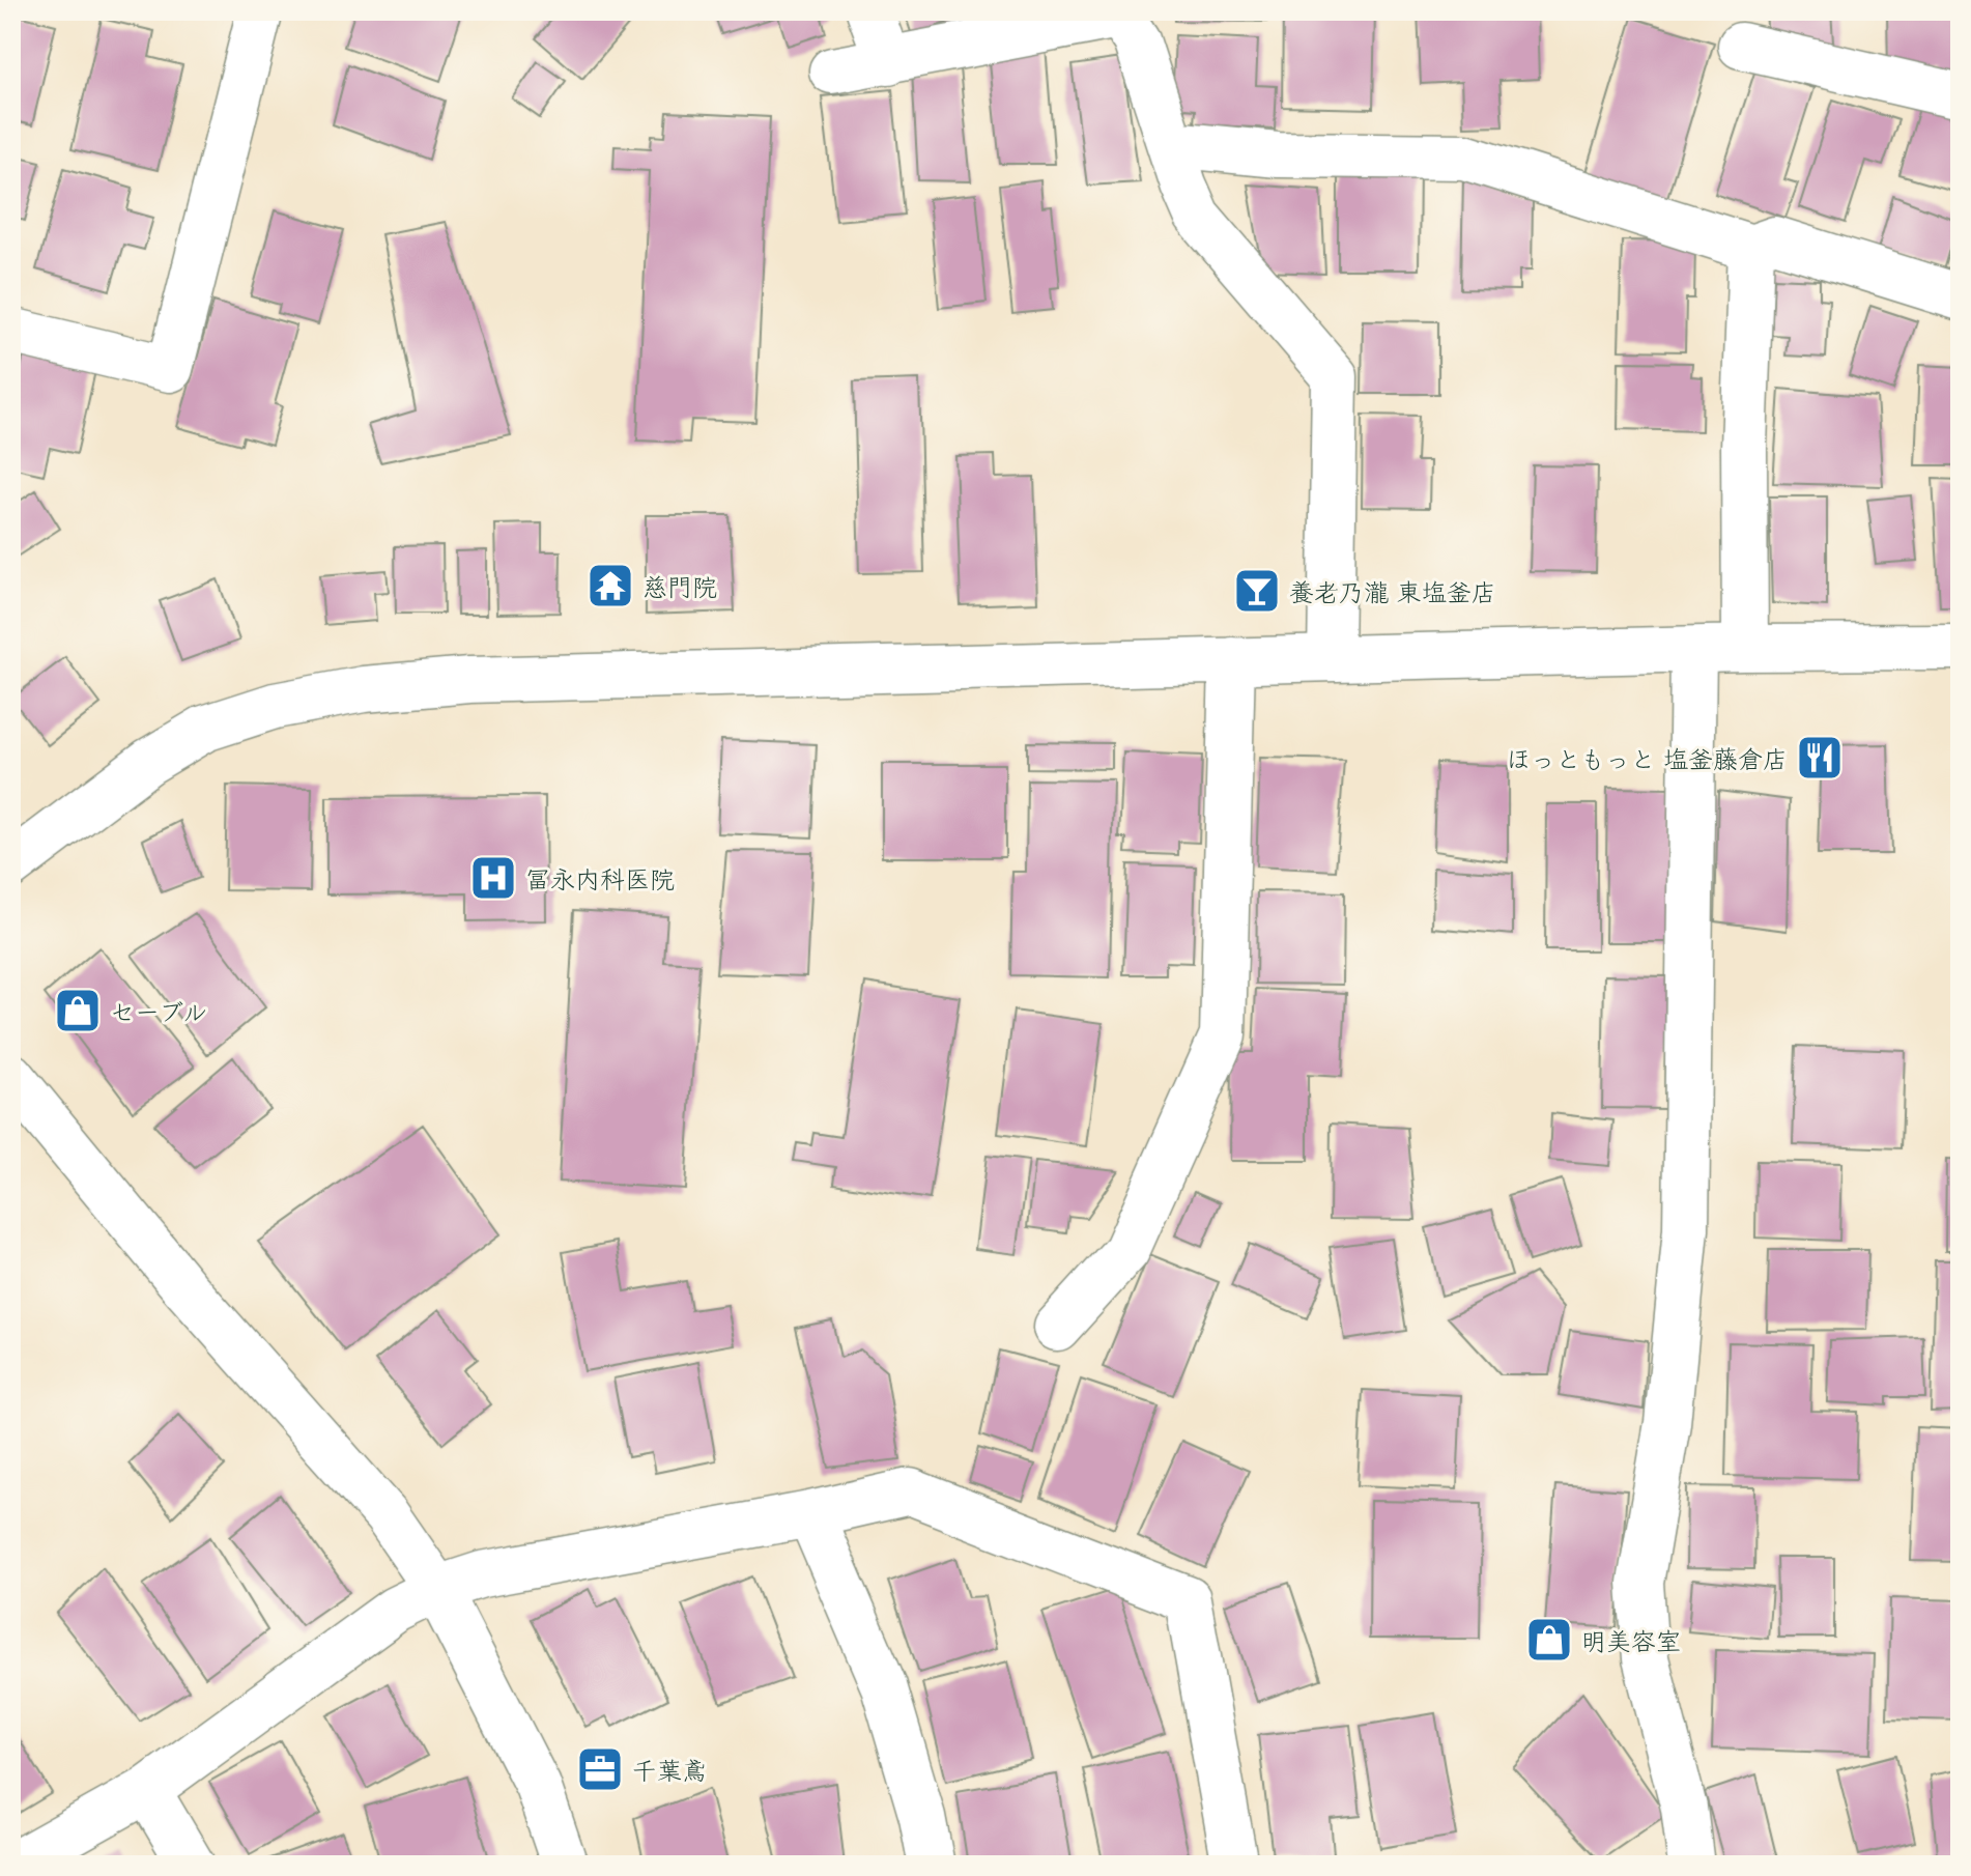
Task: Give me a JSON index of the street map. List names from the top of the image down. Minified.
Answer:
{"places":{"temple":["慈門院"],"bar":["養老乃瀧 東塩釜店"],"restaurant":["ほっともっと 塩釜藤倉店"],"hospital":["冨永内科医院"],"shop":["セーブル","明美容室"],"office":["千葉鳶"]}}
